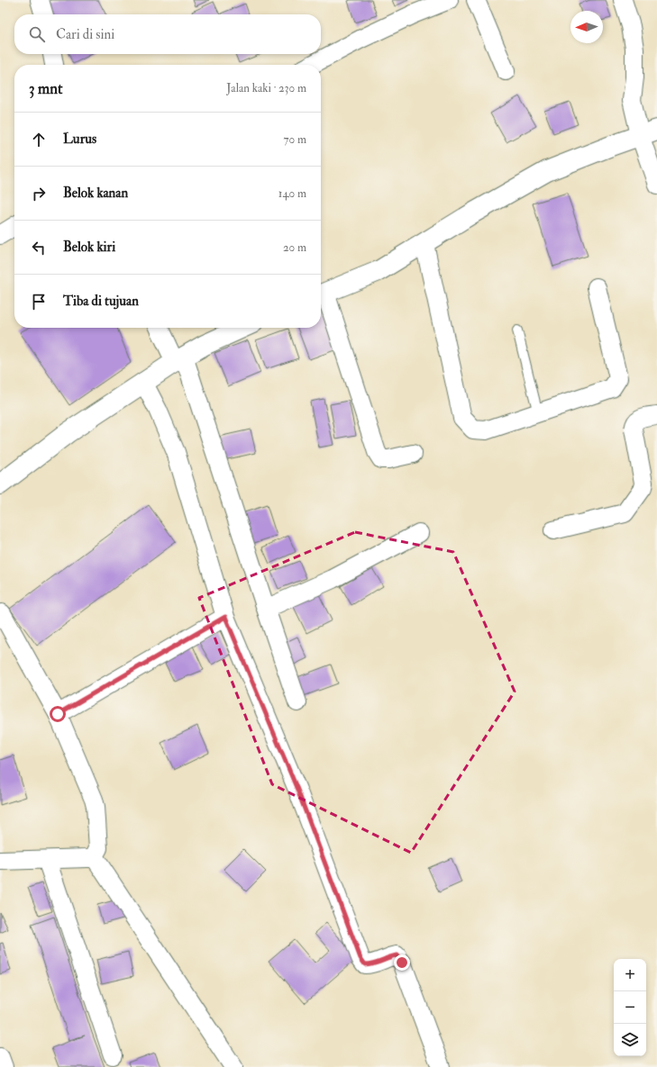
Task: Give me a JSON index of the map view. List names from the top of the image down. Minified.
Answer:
{"north":"left","page":{"search":"Cari di sini","heading":["3 mnt","Jalan kaki · 230 m"],"list":[["Lurus","70 m"],["Belok kanan","140 m"],["Belok kiri","20 m"],"Tiba di tujuan"],"map_buttons":["+","−"]}}
